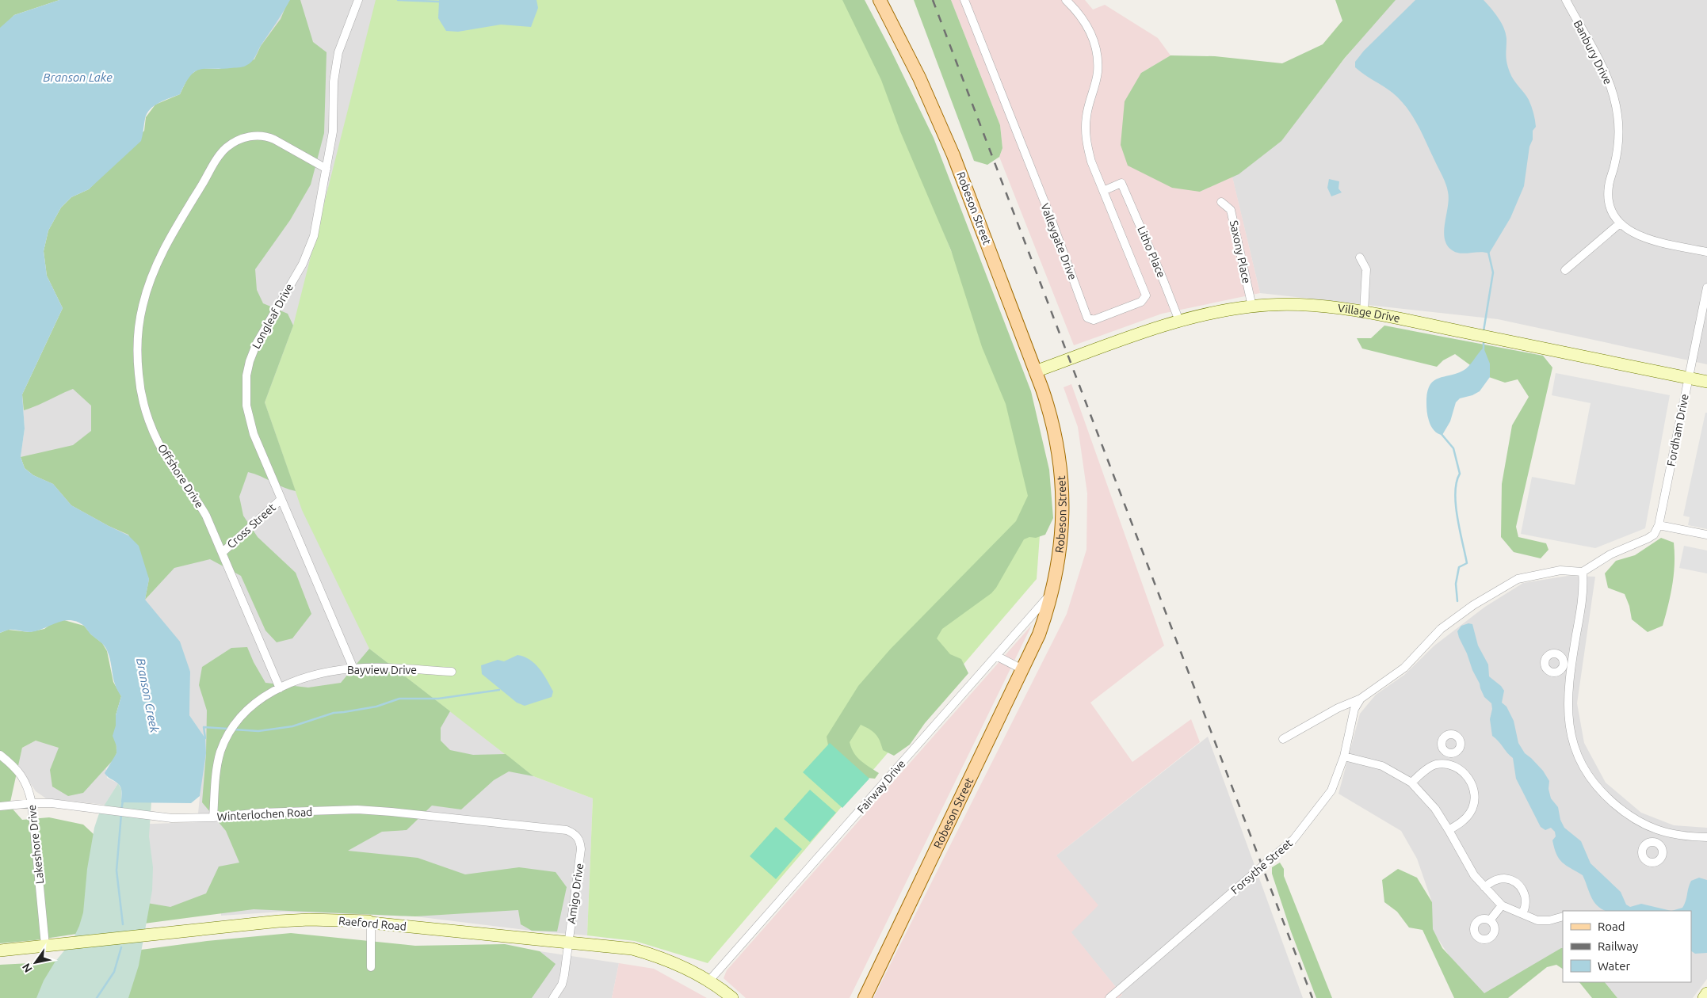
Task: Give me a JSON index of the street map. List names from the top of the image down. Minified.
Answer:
{"streets":{"main road":["Robeson Street","Village Drive","Raeford Road"],"street":["Banbury Drive","Valleygate Drive","Litho Place","Saxony Place","Longleaf Drive","Fordham Drive","Offshore Drive","Cross Street","Bayview Drive","Fairway Drive","Winterlochen Road","Lakeshore Drive","Forsythe Street","Amigo Drive"]},"crossings":[["Robeson Street","Village Drive"],["Robeson Street","Fairway Drive"],["Valleygate Drive","Litho Place"],["Litho Place","Village Drive"],["Saxony Place","Village Drive"],["Village Drive","Fordham Drive"],["Longleaf Drive","Offshore Drive"],["Longleaf Drive","Cross Street"],["Longleaf Drive","Bayview Drive"],["Offshore Drive","Cross Street"],["Offshore Drive","Bayview Drive"],["Bayview Drive","Winterlochen Road"],["Fairway Drive","Raeford Road"],["Winterlochen Road","Lakeshore Drive"],["Winterlochen Road","Amigo Drive"],["Lakeshore Drive","Raeford Road"],["Amigo Drive","Raeford Road"]],"water":["Branson Lake","Branson Creek"],"legend":["Road","Railway","Water"],"north":"bottom left"}
